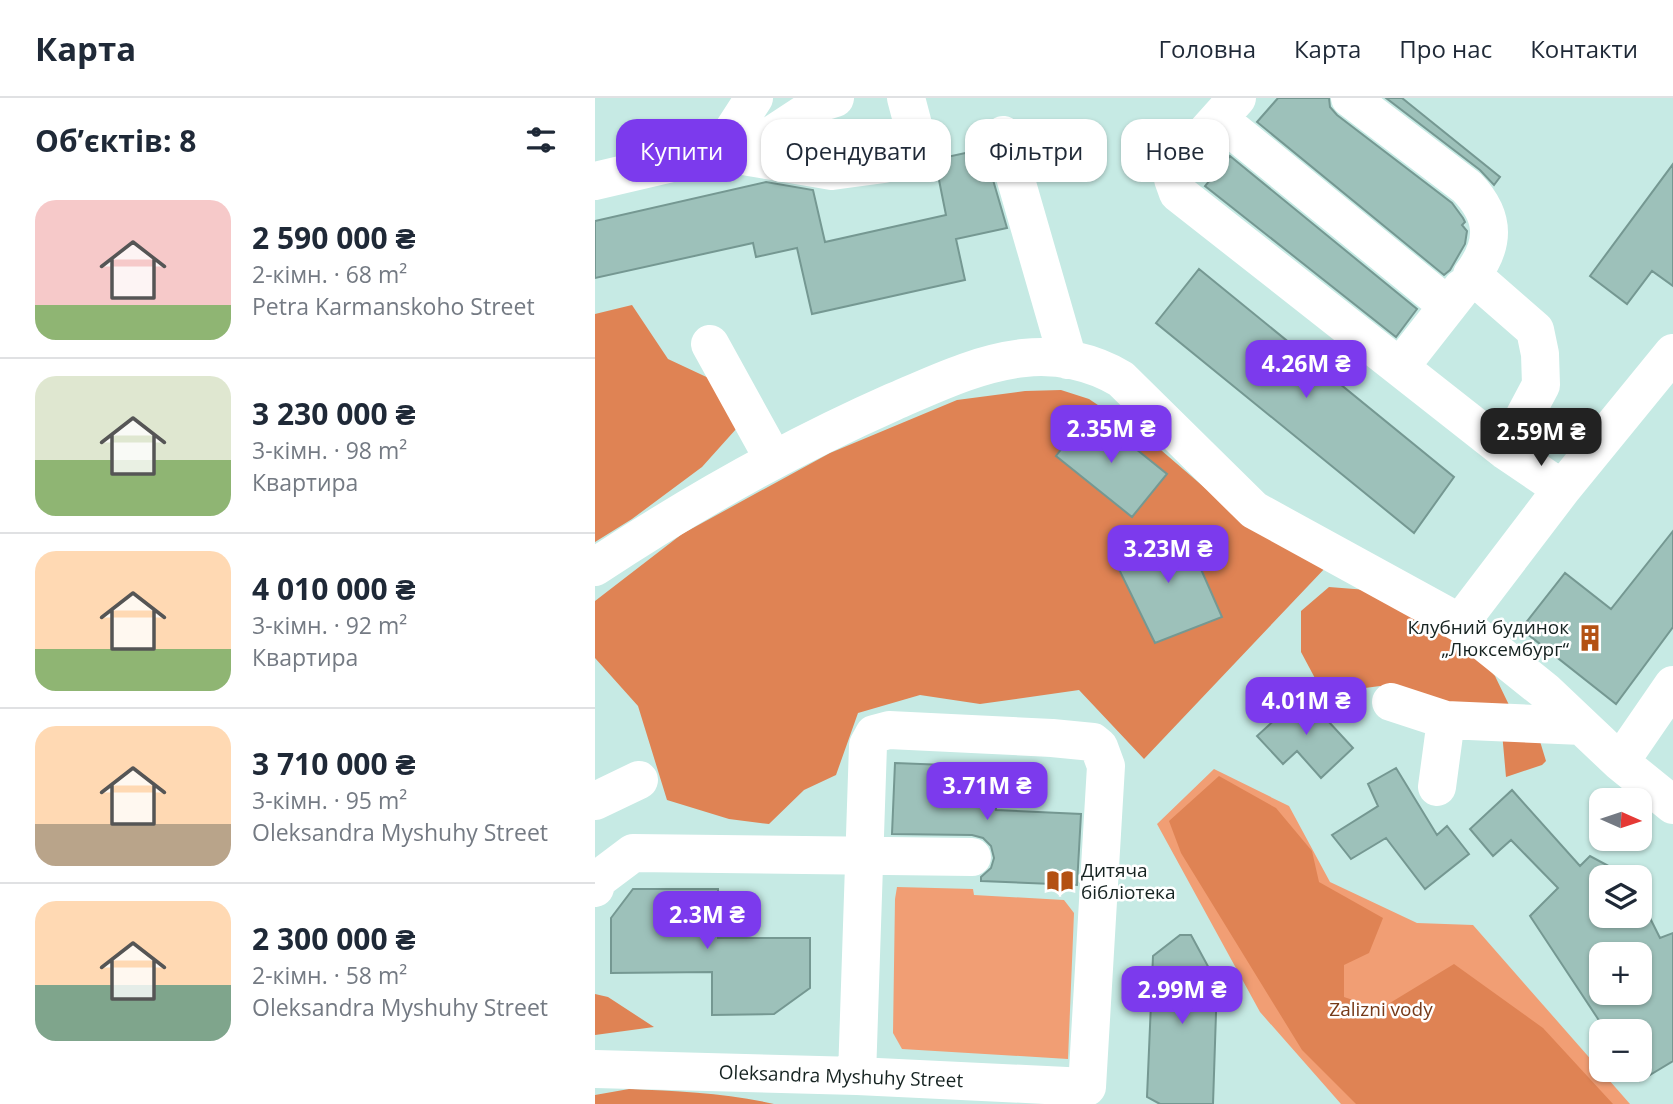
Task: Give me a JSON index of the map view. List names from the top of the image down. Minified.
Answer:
{"streets":{"street":["Oleksandra Myshuhy Street"]},"parks":["Zalizni vody"],"places":{"building":["Клубний будинок „Люксембург“"],"library":["Дитяча бібліотека"]},"north":"right","page":{"header":"Карта","nav":["Головна","Карта","Про нас","Контакти"],"heading":"Об’єктів: 8","chip":["Купити","Орендувати","Фільтри","Нове"],"list":[{"name":"2 590 000 ₴","note":"2-кімн. · 68 m² · Petra Karmanskoho Street"},{"name":"3 230 000 ₴","note":"3-кімн. · 98 m² · Квартира"},{"name":"4 010 000 ₴","note":"3-кімн. · 92 m² · Квартира"},{"name":"3 710 000 ₴","note":"3-кімн. · 95 m² · Oleksandra Myshuhy Street"},{"name":"2 300 000 ₴","note":"2-кімн. · 58 m² · Oleksandra Myshuhy Street"}],"price":["4.26M ₴","2.35M ₴","2.59M ₴","3.23M ₴","4.01M ₴","3.71M ₴","2.3M ₴","2.99M ₴"],"map_buttons":["+","−"]}}
